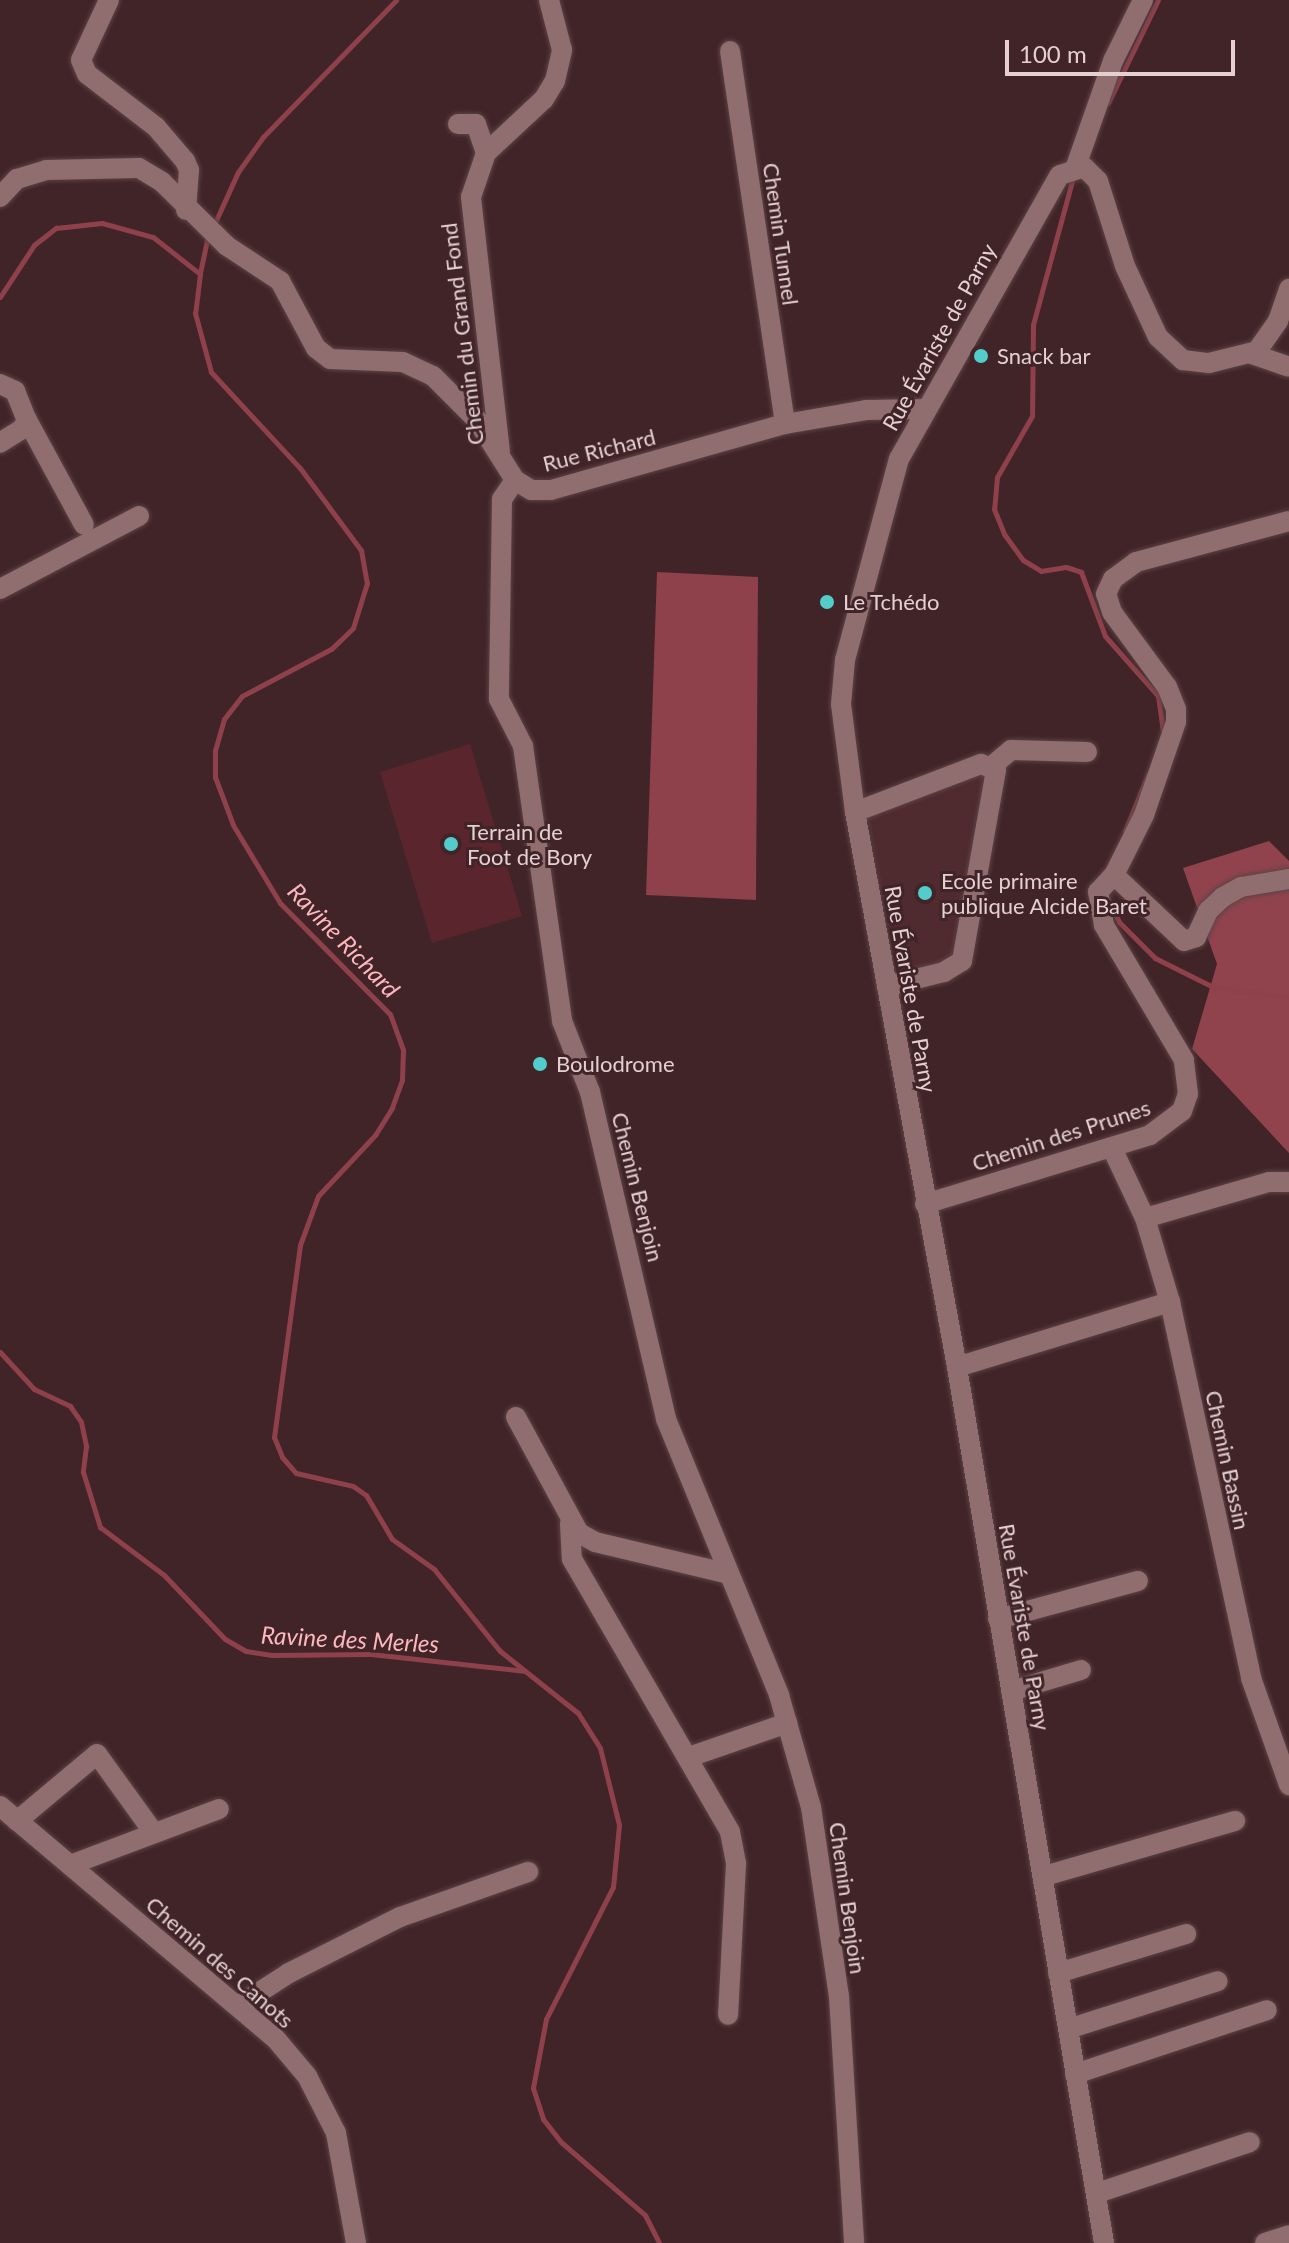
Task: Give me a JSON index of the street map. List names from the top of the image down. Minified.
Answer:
{"streets":{"street":["Chemin Tunnel","Chemin du Grand Fond","Rue Évariste de Parny","Rue Richard","Chemin des Prunes","Chemin Benjoin","Chemin Bassin","Chemin des Canots"]},"crossings":[["Chemin Tunnel","Rue Richard"],["Chemin du Grand Fond","Rue Richard"],["Rue Évariste de Parny","Rue Richard"],["Rue Évariste de Parny","Chemin des Prunes"],["Rue Richard","Chemin Benjoin"],["Chemin des Prunes","Chemin Bassin"]],"water":["Ravine Richard","Ravine des Merles"],"places":["Snack bar","Le Tchédo","Terrain de Foot de Bory","Ecole primaire publique Alcide Baret","Boulodrome"],"scale_bar":"100 m"}
